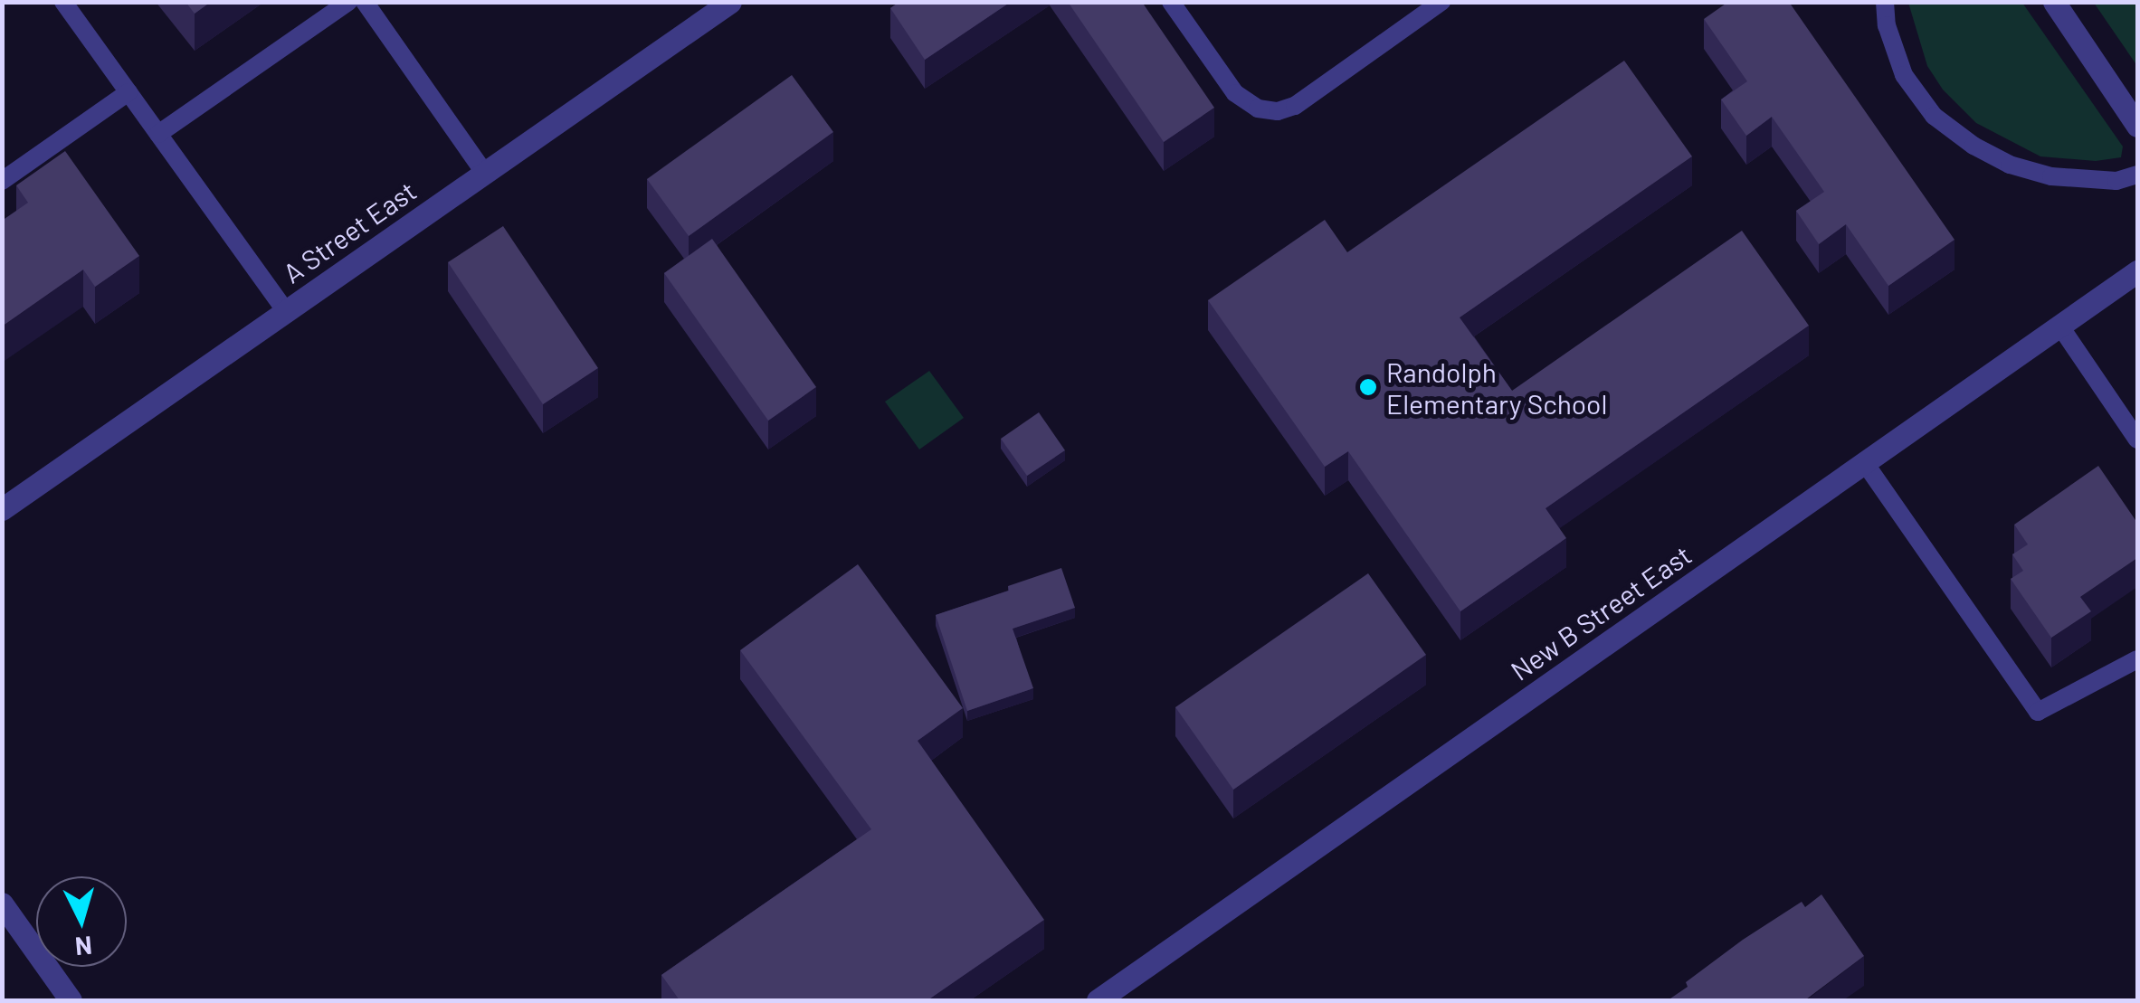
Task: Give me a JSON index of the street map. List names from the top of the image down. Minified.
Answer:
{"streets":{"street":["A Street East","New B Street East"]},"places":["Randolph Elementary School"],"north":"bottom"}
